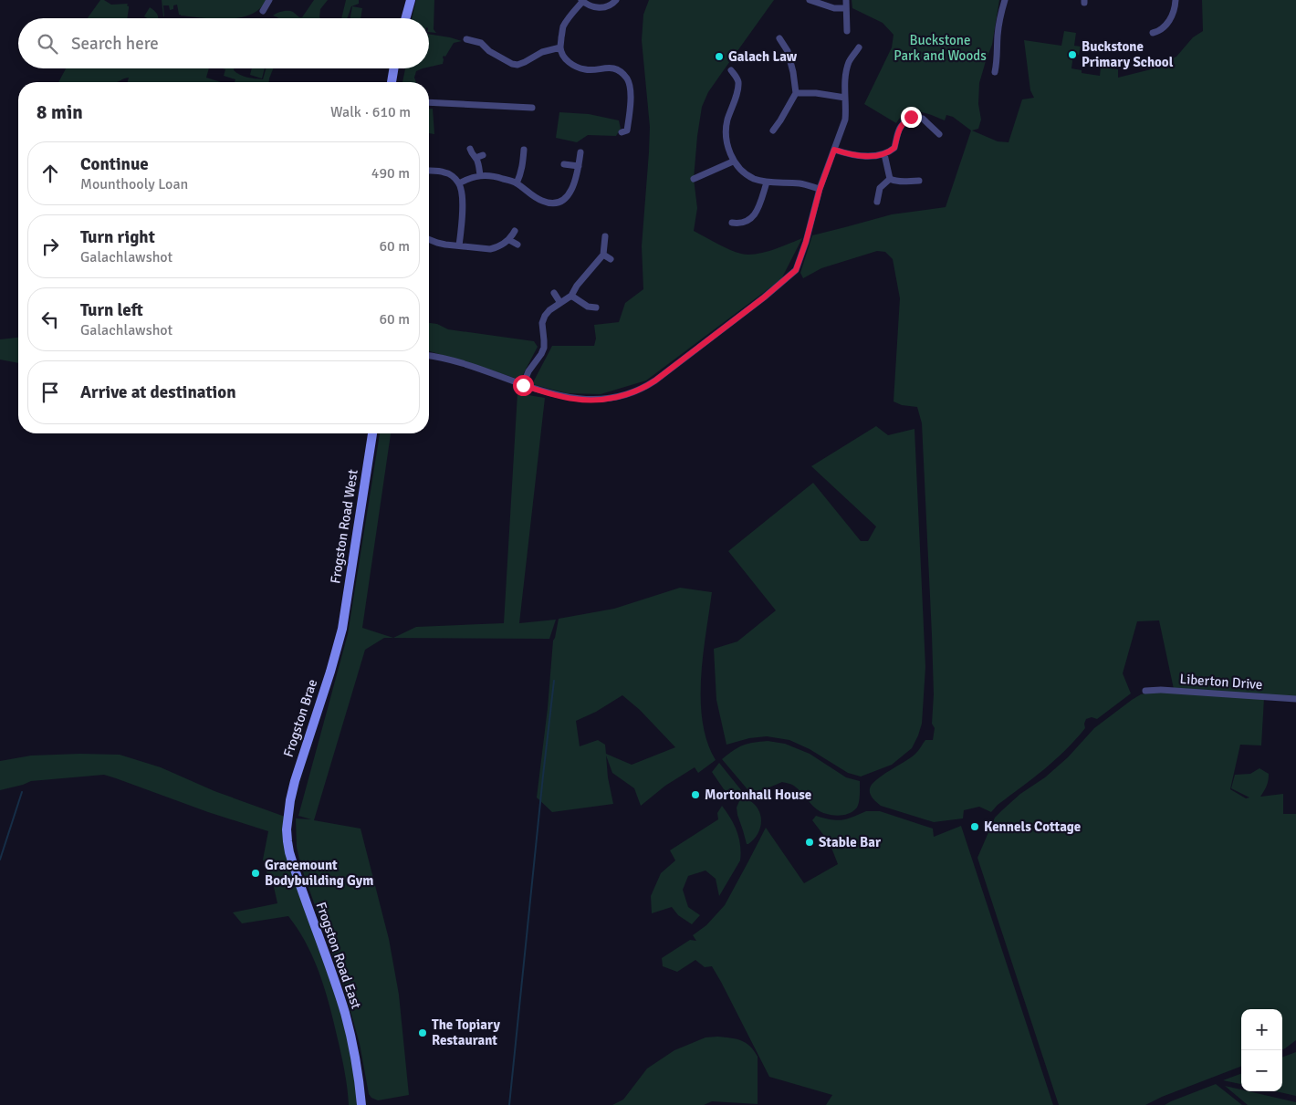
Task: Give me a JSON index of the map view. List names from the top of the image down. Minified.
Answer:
{"streets":{"main road":["Frogston Road West","Frogston Brae","Frogston Road East"],"street":["Liberton Drive"]},"crossings":[["Frogston Road West","Frogston Brae"],["Frogston Brae","Frogston Road East"]],"parks":["Buckstone Park and Woods"],"places":["Buckstone Primary School","Galach Law","Mortonhall House","Kennels Cottage","Stable Bar","Gracemount Bodybuilding Gym","The Topiary Restaurant"],"page":{"search":"Search here","heading":["8 min","Walk · 610 m"],"list":[["Continue","Mounthooly Loan","490 m"],["Turn right","Galachlawshot","60 m"],["Turn left","Galachlawshot","60 m"],"Arrive at destination"],"map_buttons":["+","−"]}}
